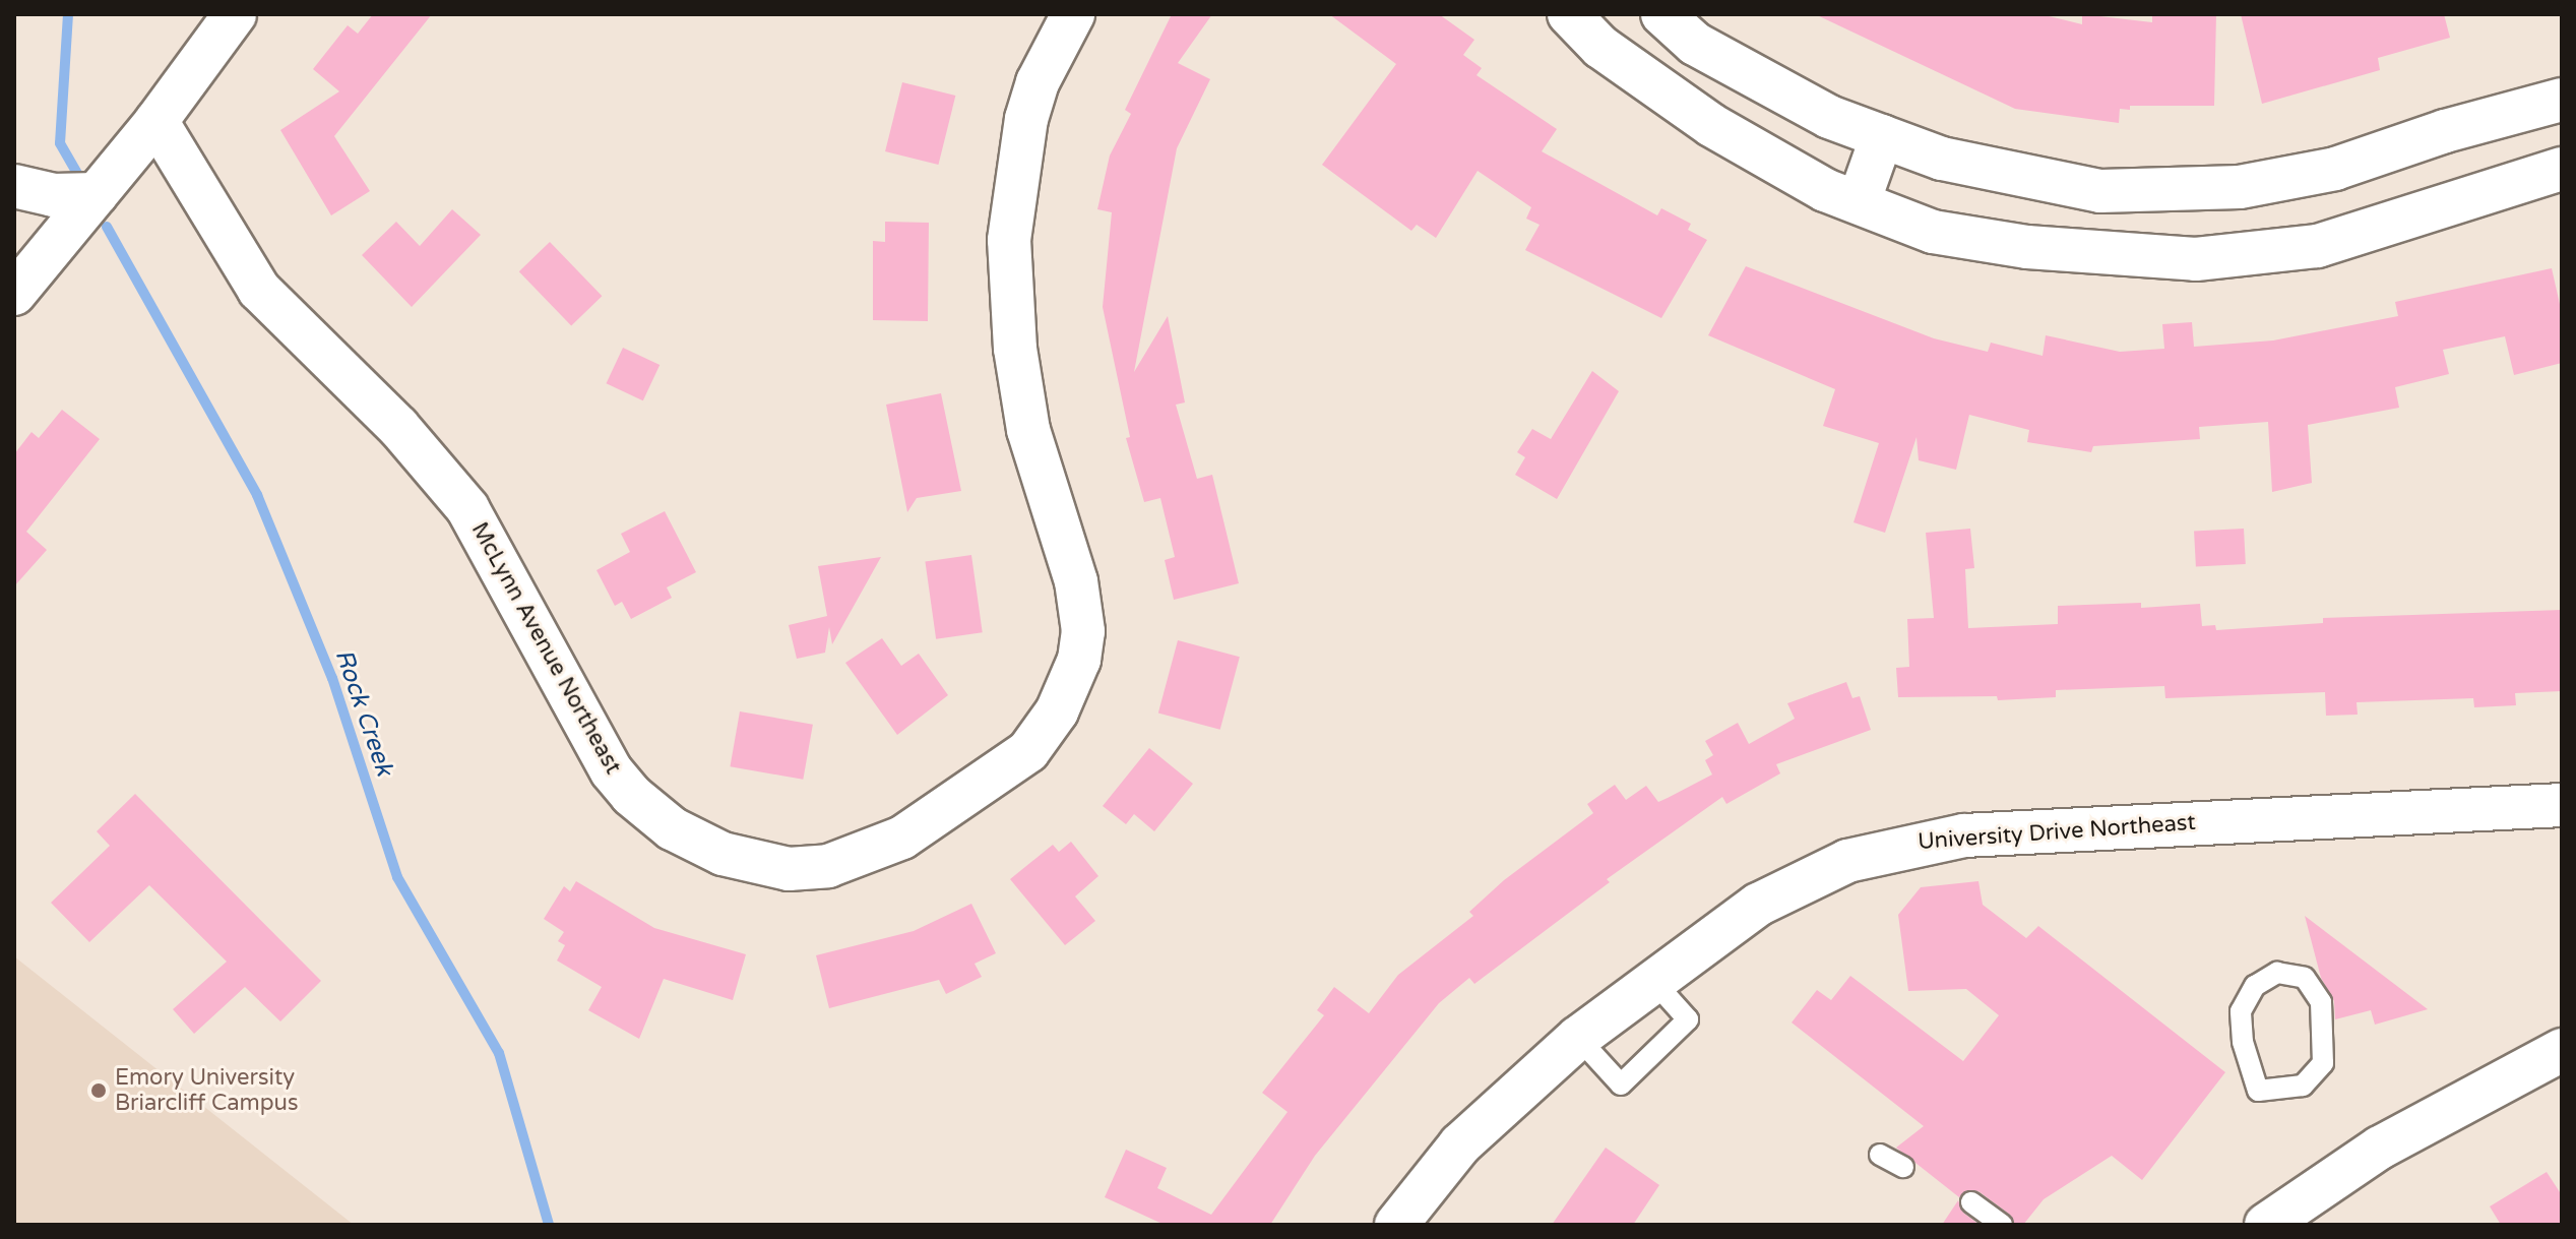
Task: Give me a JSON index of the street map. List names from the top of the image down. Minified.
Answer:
{"streets":{"street":["McLynn Avenue Northeast","University Drive Northeast"]},"water":["Rock Creek"],"places":["Emory University Briarcliff Campus"]}
